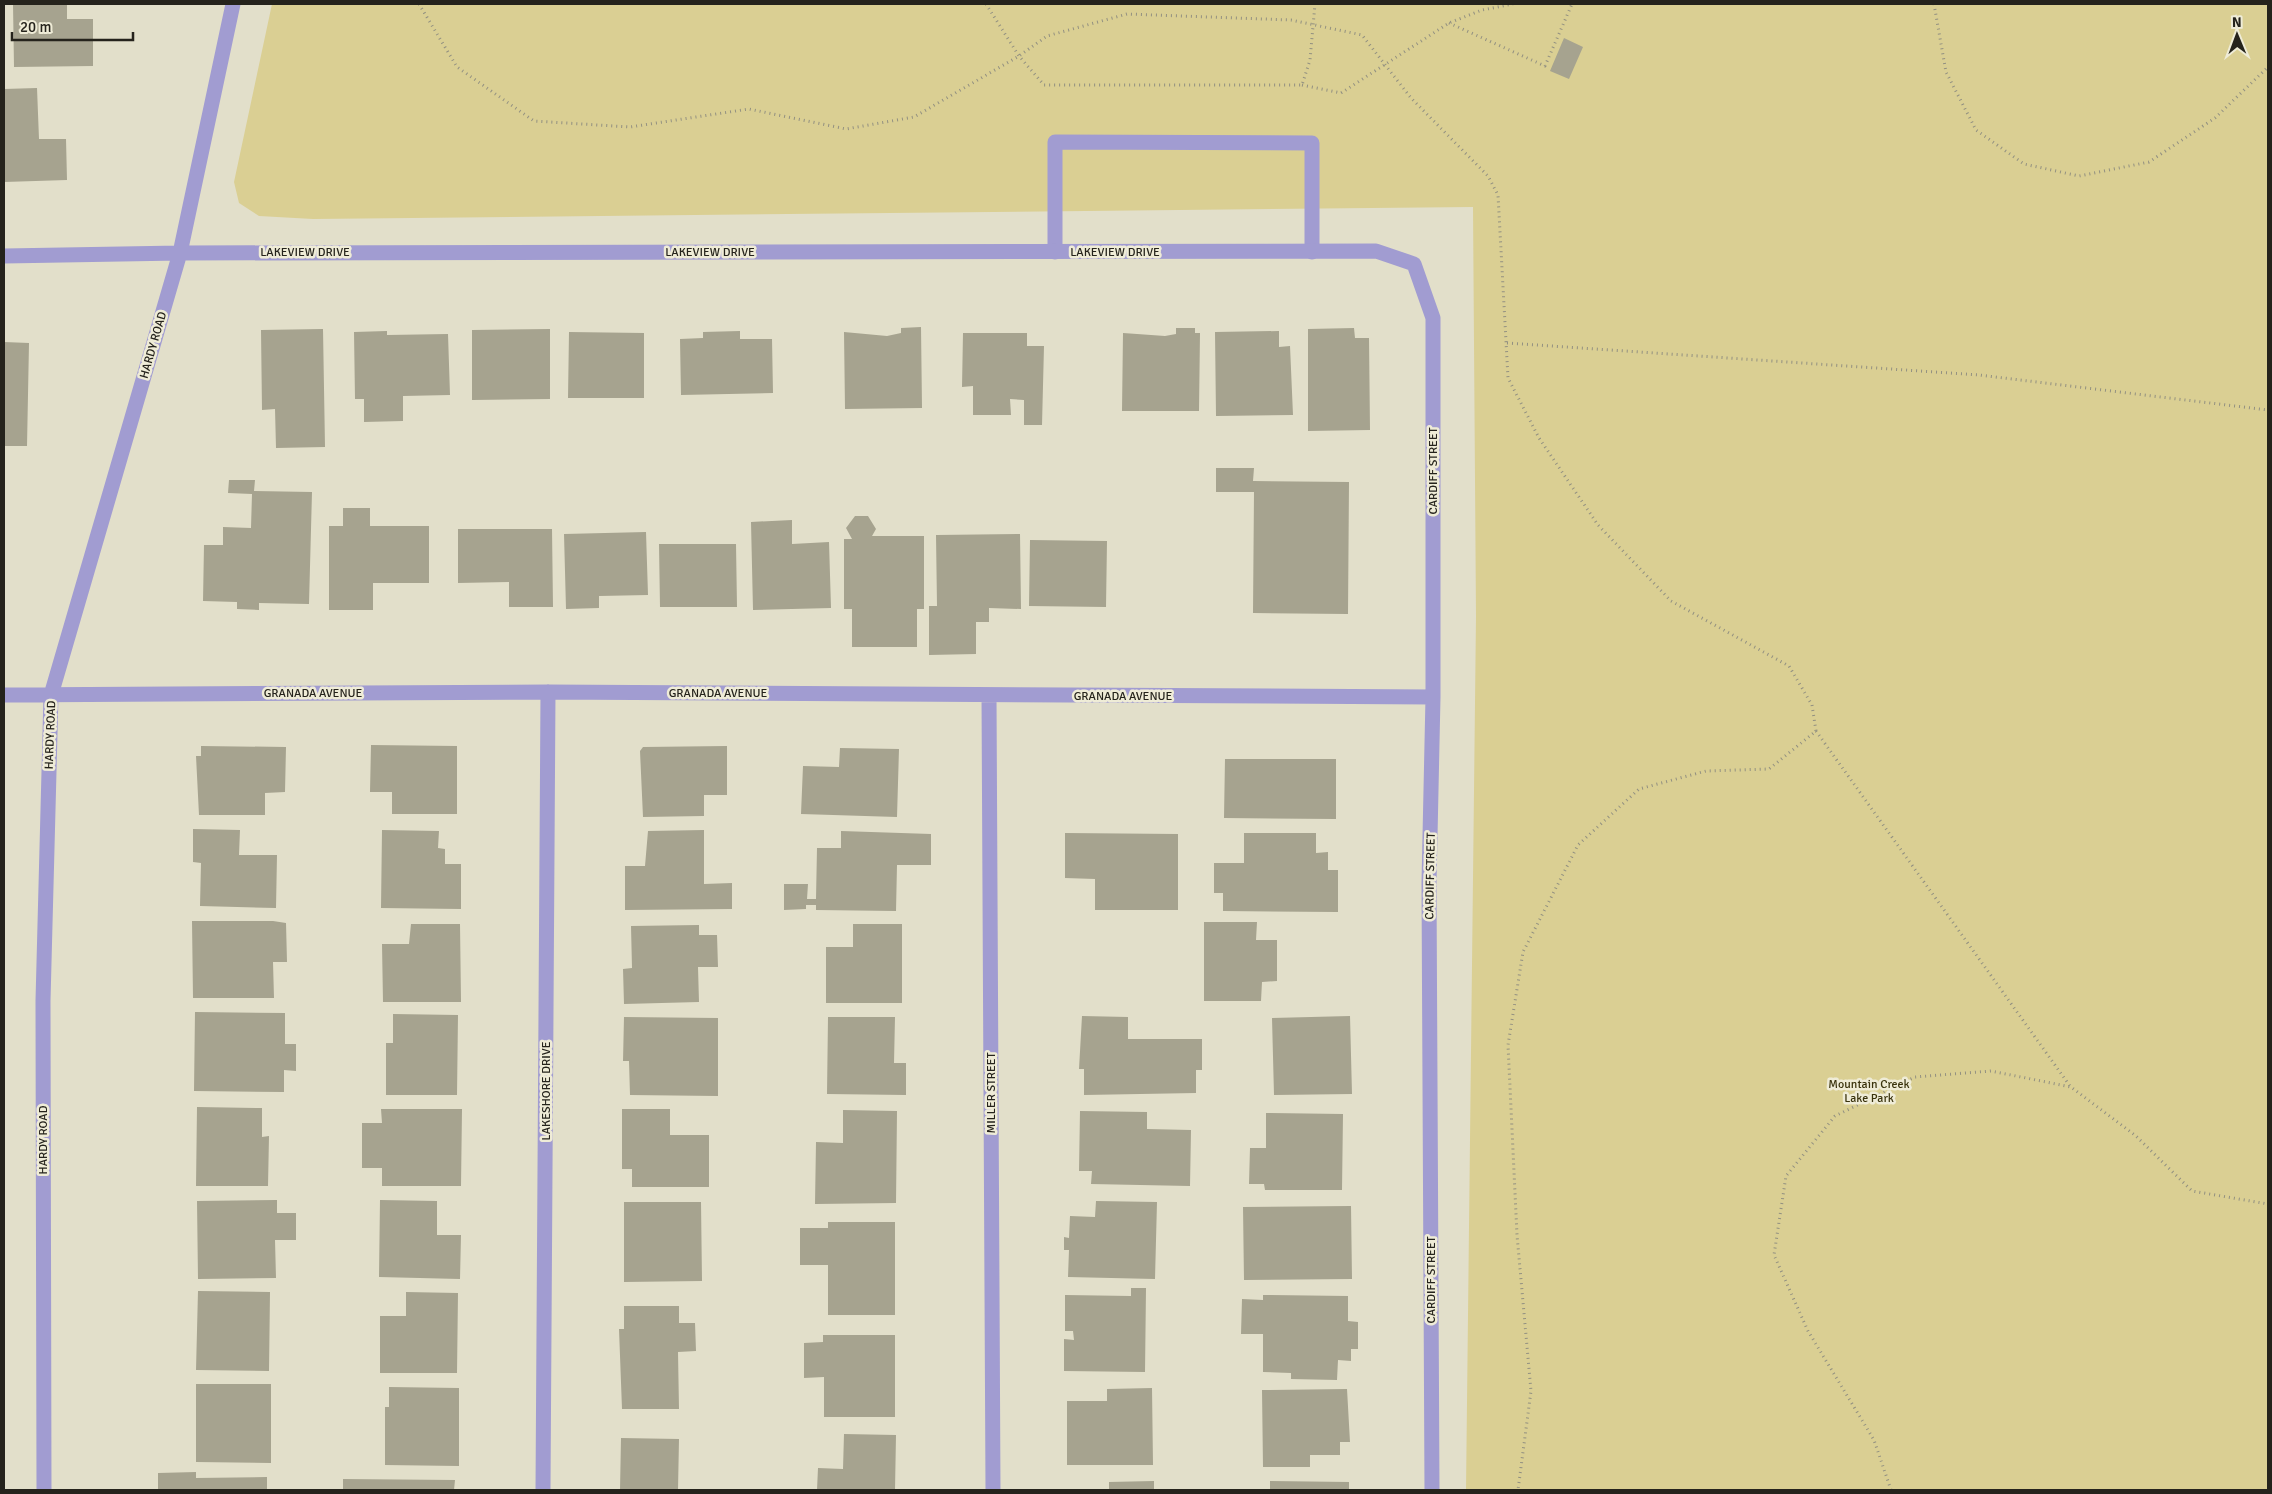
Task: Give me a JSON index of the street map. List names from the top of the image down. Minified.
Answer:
{"streets":{"street":["LAKEVIEW DRIVE","HARDY ROAD","CARDIFF STREET","GRANADA AVENUE","LAKESHORE DRIVE","MILLER STREET"]},"crossings":[["LAKEVIEW DRIVE","HARDY ROAD"],["LAKEVIEW DRIVE","CARDIFF STREET"],["HARDY ROAD","GRANADA AVENUE"],["CARDIFF STREET","GRANADA AVENUE"],["GRANADA AVENUE","LAKESHORE DRIVE"],["GRANADA AVENUE","MILLER STREET"]],"parks":["Mountain Creek Lake Park"],"scale_bar":"20 m","north":"top"}
